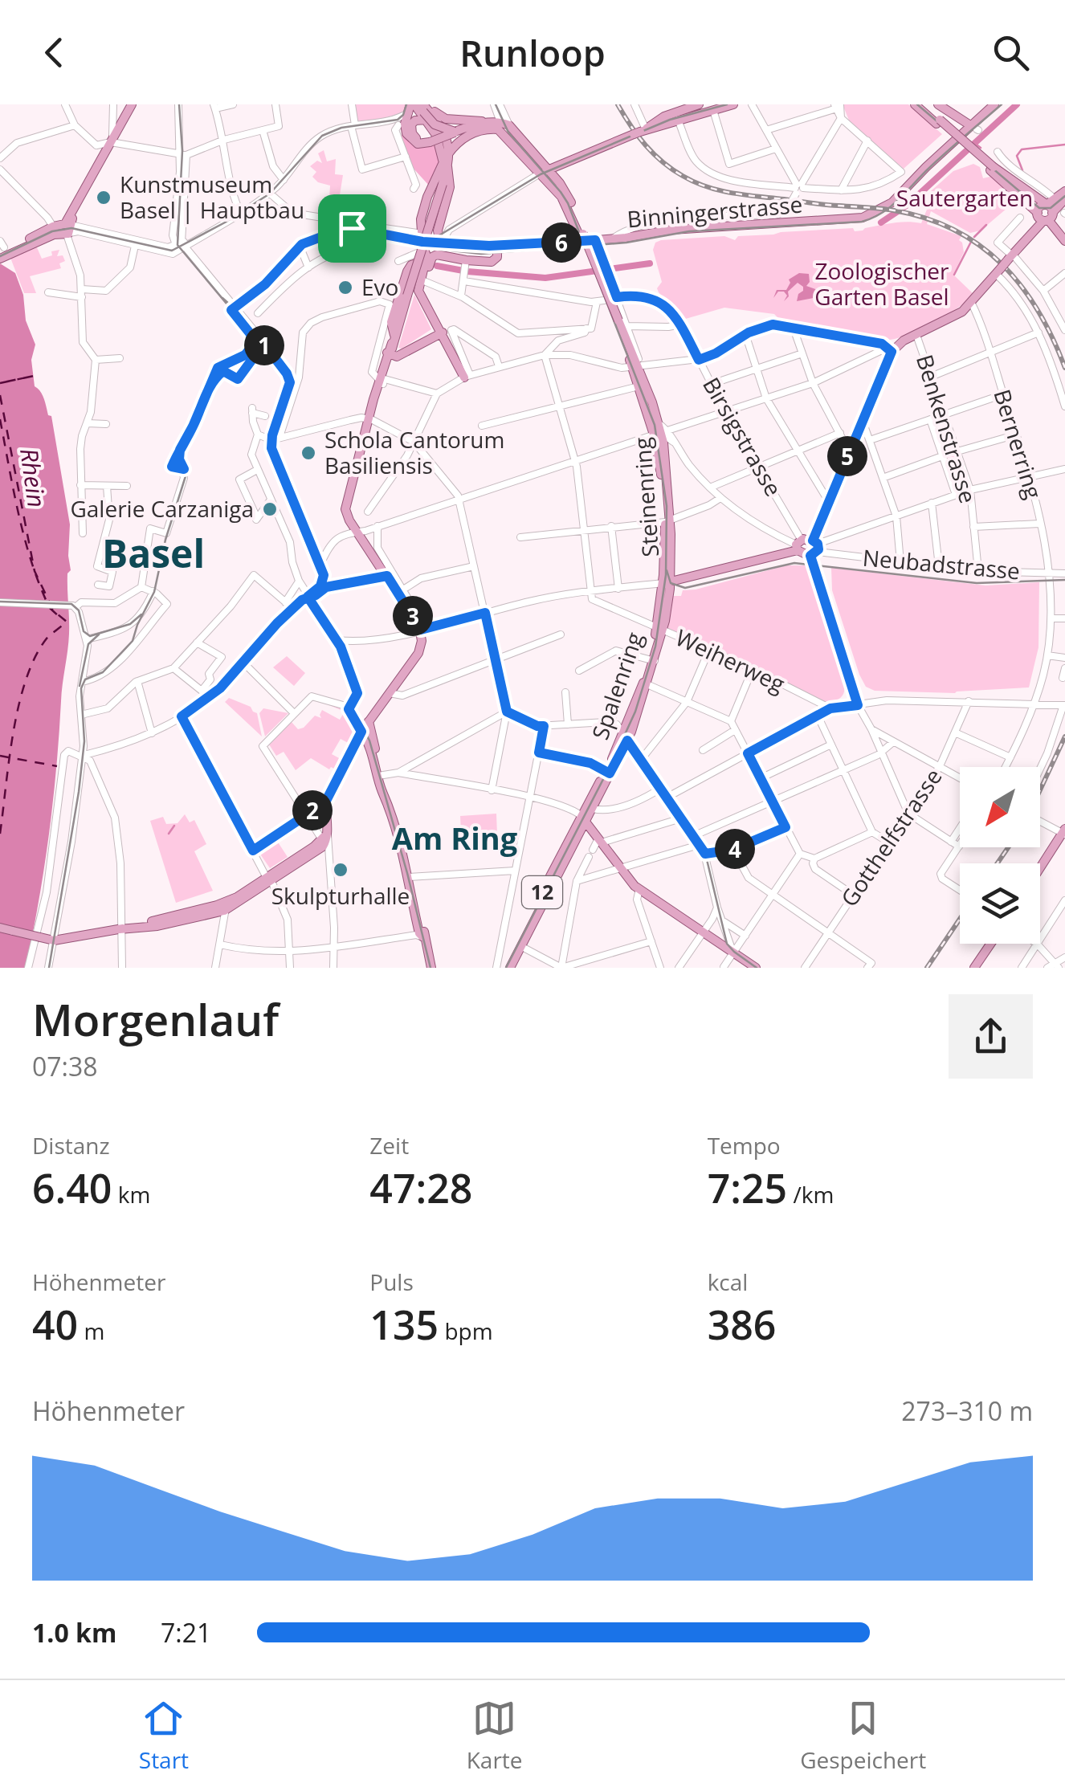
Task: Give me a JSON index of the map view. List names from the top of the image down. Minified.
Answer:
{"streets":{"main road":["Binningerstrasse","Steinenring","Spalenring","12"],"street":["Benkenstrasse","Birsigstrasse","Bernerring","Neubadstrasse","Weiherweg","Gotthelfstrasse"]},"crossings":[["Benkenstrasse","Neubadstrasse"],["Bernerring","Neubadstrasse"],["Steinenring","Spalenring"],["Steinenring","12"],["Weiherweg","Spalenring"]],"districts":["Basel","Am Ring"],"water":["Rhein"],"parks":["Sautergarten","Zoologischer Garten Basel"],"places":["Kunstmuseum Basel | Hauptbau","Evo","Schola Cantorum Basiliensis","Galerie Carzaniga","Skulpturhalle"],"north":"bottom left","page":{"header":"Runloop","pins":["6","1","5","3","2","4"],"heading":["Morgenlauf","07:38"],"stats":[["Distanz","6.40 km"],["Zeit","47:28"],["Tempo","7:25 /km"],["Höhenmeter","40 m"],["Puls","135 bpm"],["kcal","386"]],"chart":["Höhenmeter","273–310 m"],"list":[{"name":"1.0 km","note":"7:21"}],"tabs":["Start","Karte","Gespeichert"]}}
